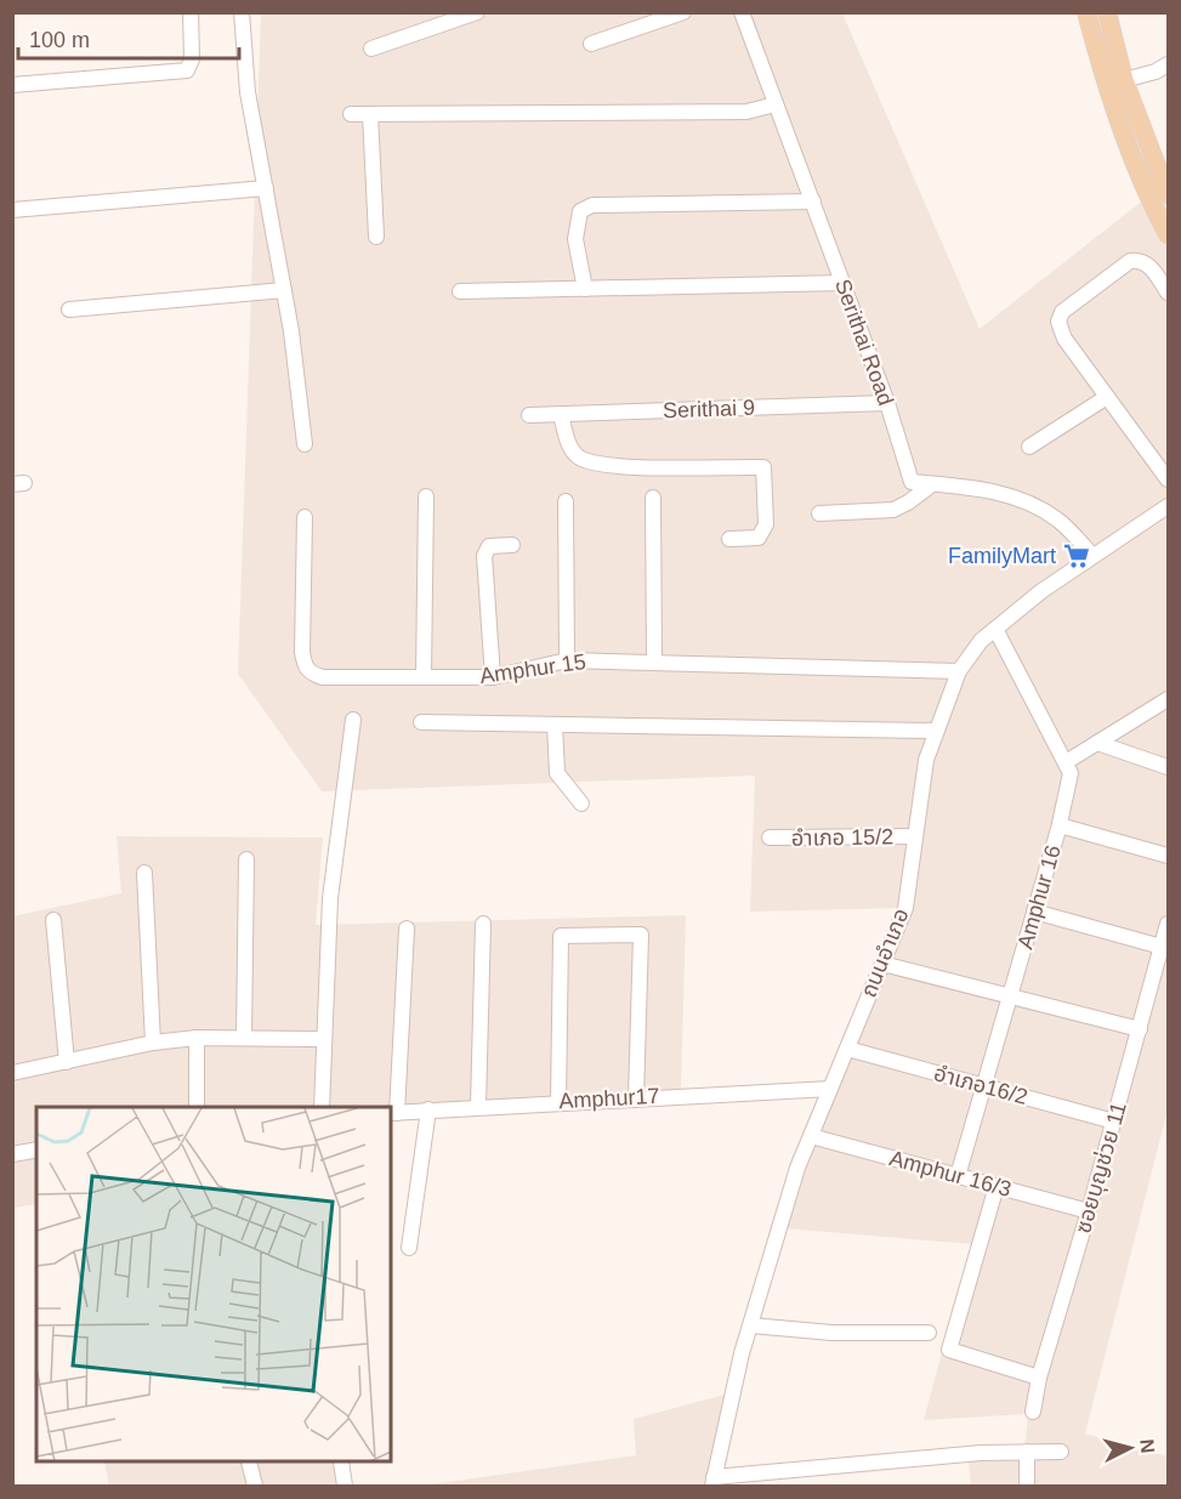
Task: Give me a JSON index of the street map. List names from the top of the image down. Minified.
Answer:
{"streets":{"street":["Serithai Road","Serithai 9","Amphur 15","อำเภอ 15/2","Amphur 16","ถนนอำเภอ","อำเภอ16/2","Amphur17","ซอยบุญช่วย 11","Amphur 16/3"]},"crossings":[["Serithai Road","Serithai 9"],["Amphur 15","ถนนอำเภอ"],["อำเภอ 15/2","ถนนอำเภอ"],["Amphur 16","ถนนอำเภอ"],["Amphur 16","อำเภอ16/2"],["Amphur 16","Amphur 16/3"],["ถนนอำเภอ","อำเภอ16/2"],["ถนนอำเภอ","Amphur17"],["ถนนอำเภอ","Amphur 16/3"],["อำเภอ16/2","ซอยบุญช่วย 11"],["ซอยบุญช่วย 11","Amphur 16/3"]],"places":{"supermarket":["FamilyMart"]},"scale_bar":"100 m","north":"right"}
